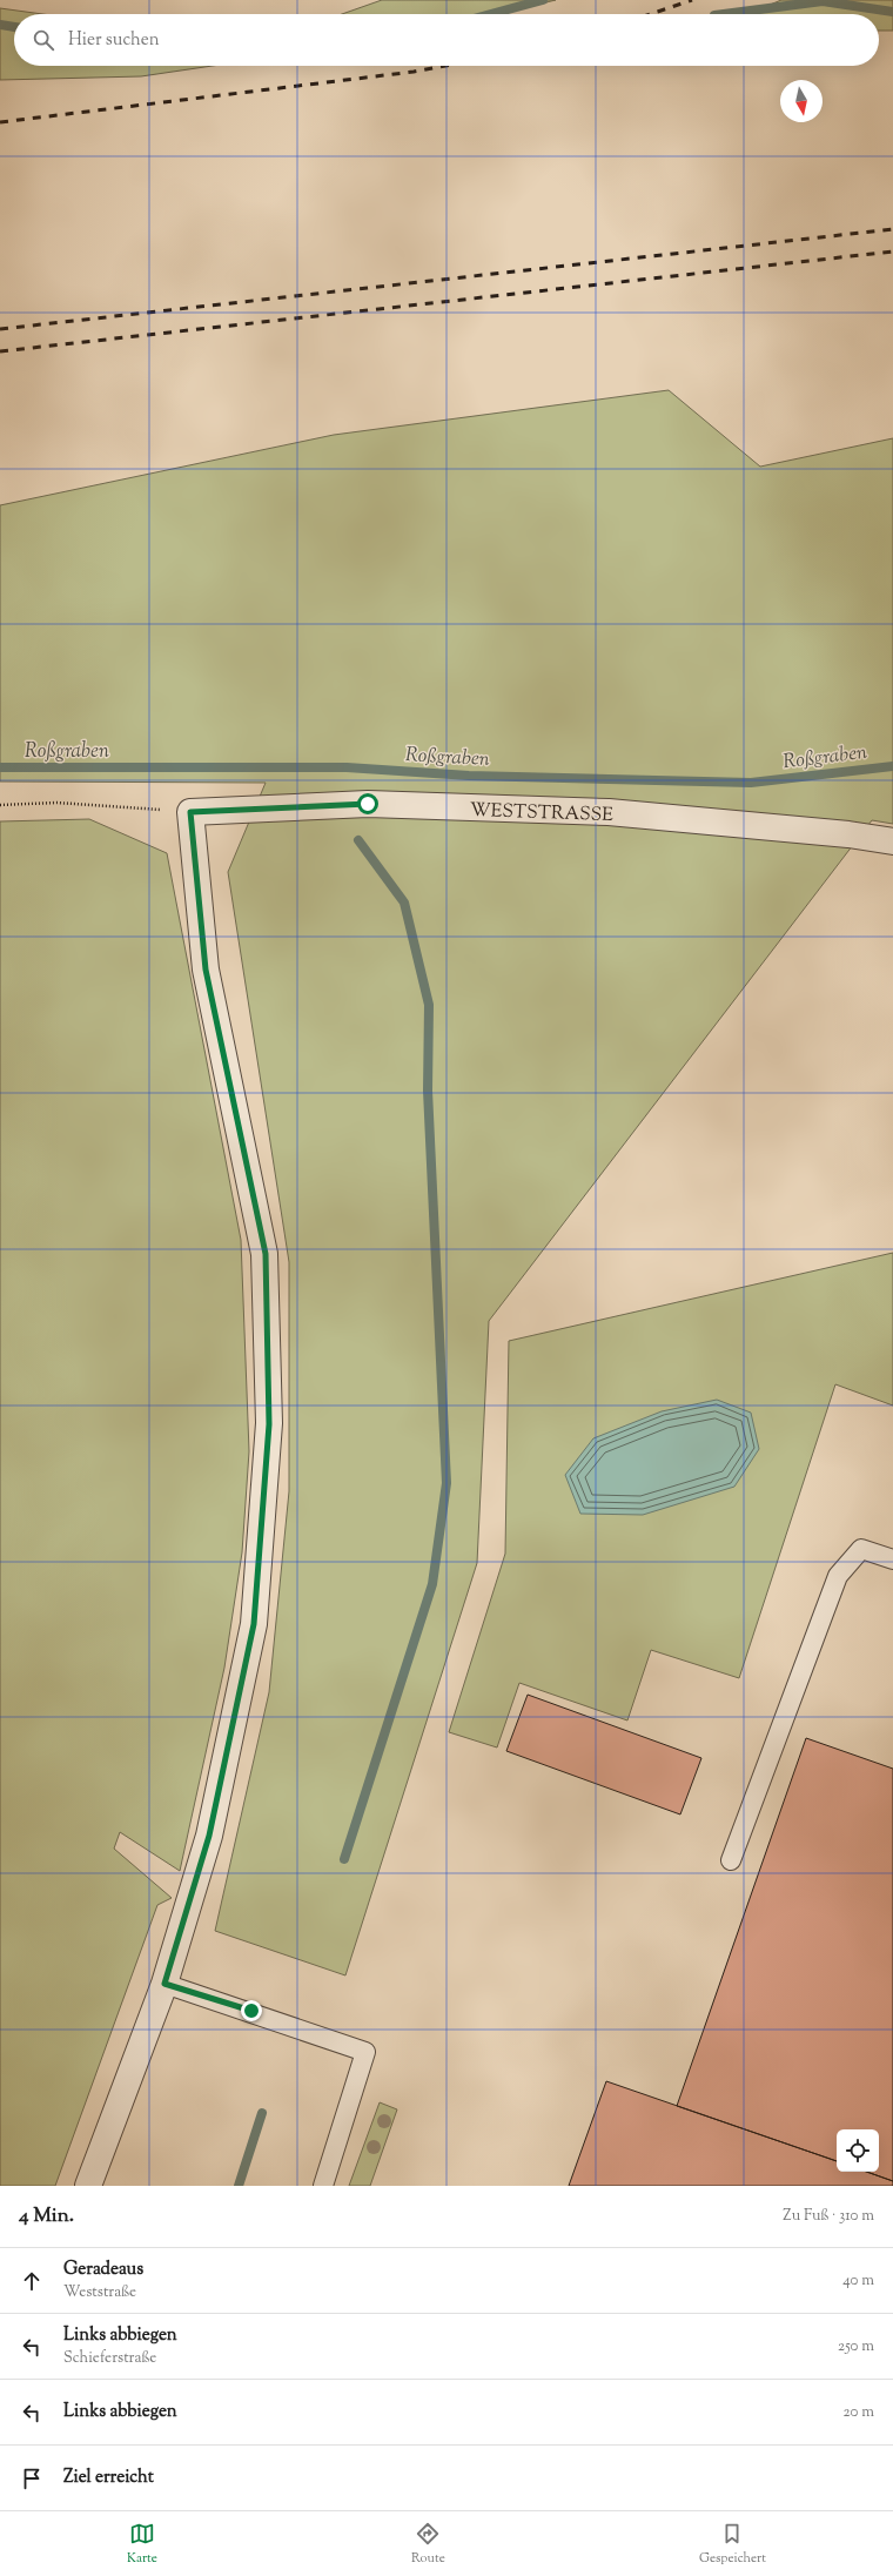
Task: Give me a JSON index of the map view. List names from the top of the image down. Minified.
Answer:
{"streets":{"street":["WESTSTRASSE"]},"water":["Roßgraben"],"north":"bottom","page":{"search":"Hier suchen","heading":["4 Min.","Zu Fuß · 310 m"],"list":[["Geradeaus","Weststraße","40 m"],["Links abbiegen","Schieferstraße","250 m"],["Links abbiegen","20 m"],"Ziel erreicht"],"nav":["Karte","Route","Gespeichert"]}}
